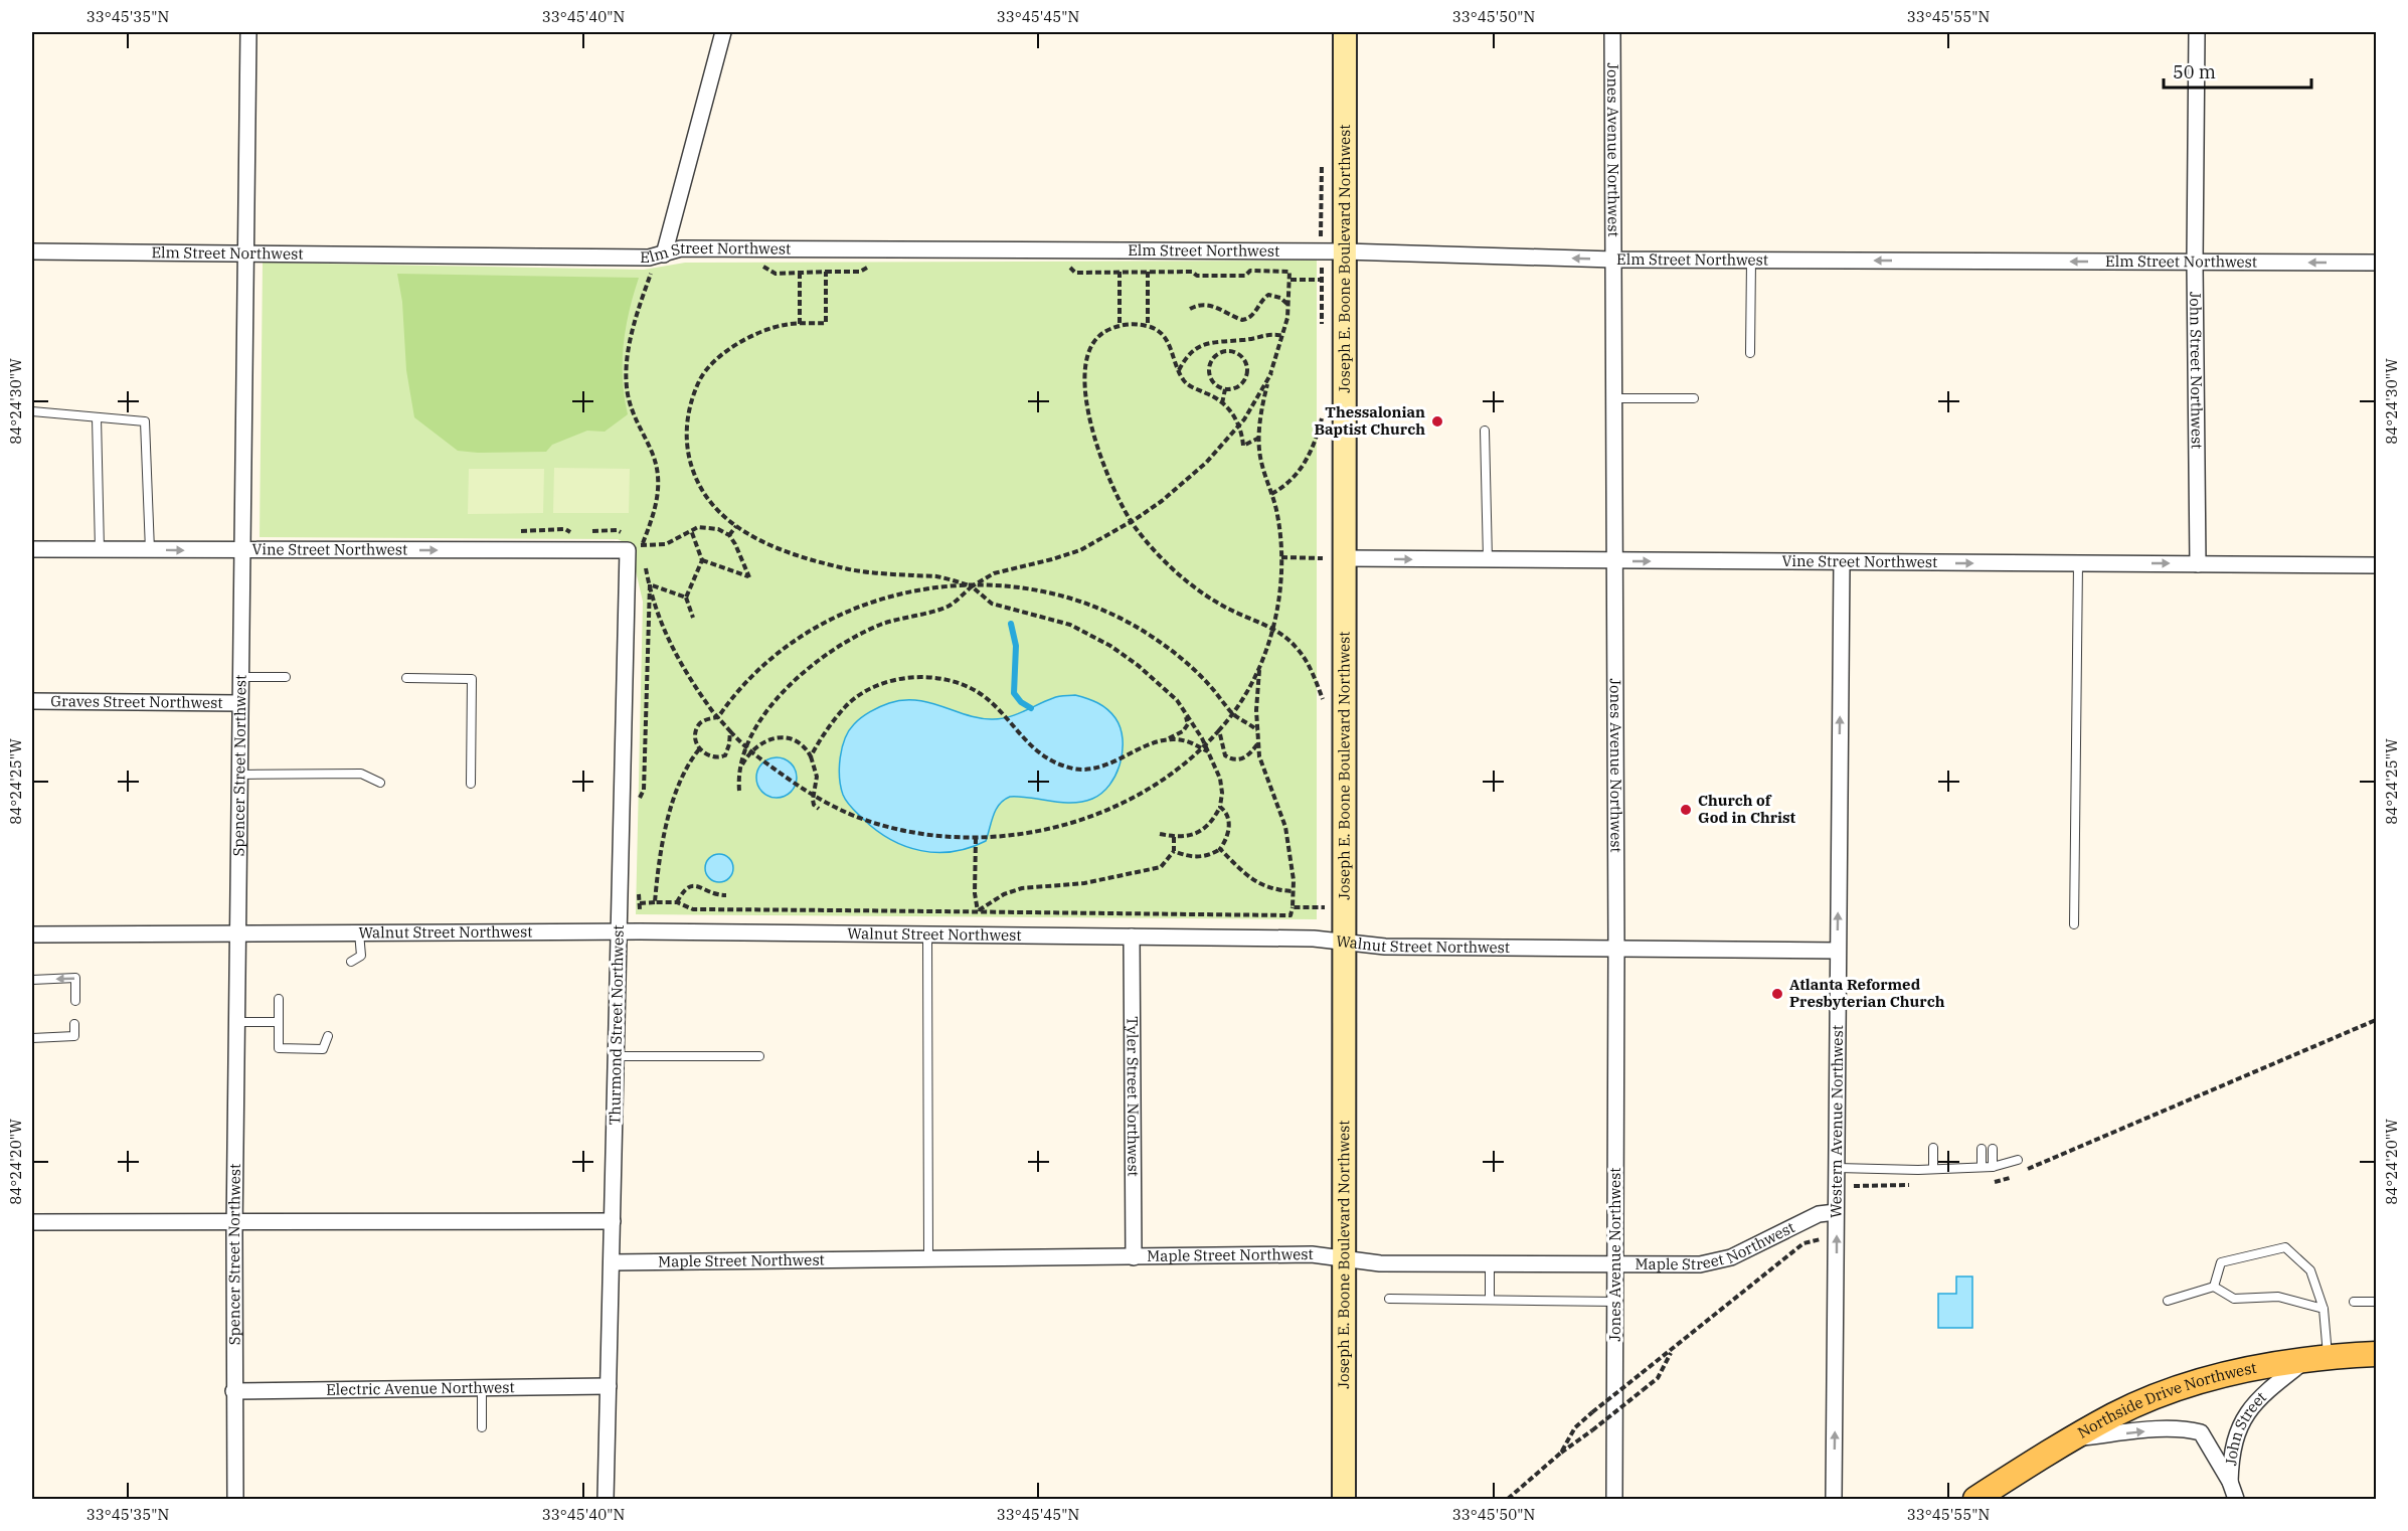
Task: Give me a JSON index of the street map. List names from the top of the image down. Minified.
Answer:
{"streets":{"main road":["Joseph E. Boone Boulevard Northwest","Northside Drive Northwest"],"street":["Jones Avenue Northwest","Elm Street Northwest","John Street Northwest","Vine Street Northwest","Graves Street Northwest","Spencer Street Northwest","Walnut Street Northwest","Thurmond Street Northwest","Tyler Street Northwest","Western Avenue Northwest","Maple Street Northwest","Electric Avenue Northwest","John Street"]},"crossings":[["Jones Avenue Northwest","Elm Street Northwest"],["Jones Avenue Northwest","Vine Street Northwest"],["Jones Avenue Northwest","Walnut Street Northwest"],["Jones Avenue Northwest","Maple Street Northwest"],["Elm Street Northwest","Joseph E. Boone Boulevard Northwest"],["Elm Street Northwest","John Street Northwest"],["Elm Street Northwest","Spencer Street Northwest"],["Joseph E. Boone Boulevard Northwest","Vine Street Northwest"],["Joseph E. Boone Boulevard Northwest","Walnut Street Northwest"],["Joseph E. Boone Boulevard Northwest","Maple Street Northwest"],["John Street Northwest","Vine Street Northwest"],["Vine Street Northwest","Spencer Street Northwest"],["Vine Street Northwest","Thurmond Street Northwest"],["Vine Street Northwest","Western Avenue Northwest"],["Graves Street Northwest","Spencer Street Northwest"],["Spencer Street Northwest","Walnut Street Northwest"],["Spencer Street Northwest","Electric Avenue Northwest"],["Walnut Street Northwest","Thurmond Street Northwest"],["Walnut Street Northwest","Tyler Street Northwest"],["Walnut Street Northwest","Western Avenue Northwest"],["Thurmond Street Northwest","Maple Street Northwest"],["Thurmond Street Northwest","Electric Avenue Northwest"],["Tyler Street Northwest","Maple Street Northwest"],["Western Avenue Northwest","Maple Street Northwest"],["Northside Drive Northwest","John Street"]],"one_way":["Elm Street Northwest","Vine Street Northwest","Western Avenue Northwest","John Street"],"places":["Thessalonian Baptist Church","Church of God in Christ","Atlanta Reformed Presbyterian Church"],"scale_bar":"50 m","coordinates":["33°45'35\"N","33°45'40\"N","33°45'45\"N","33°45'50\"N","33°45'55\"N","84°24'30\"W","84°24'25\"W","84°24'20\"W"]}
